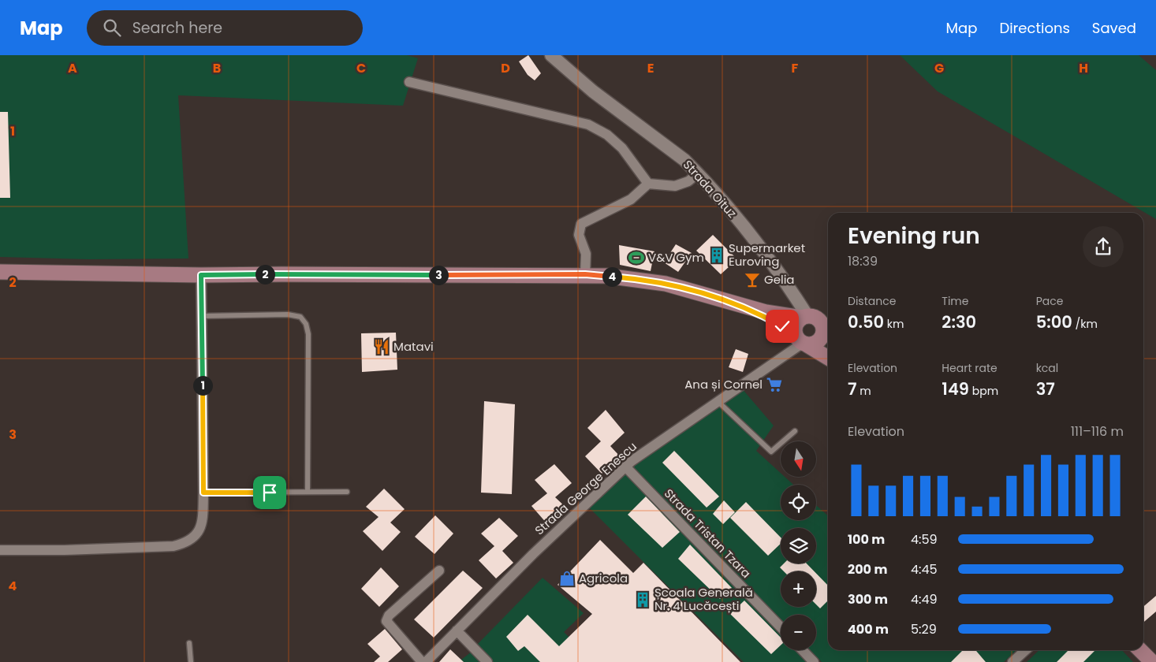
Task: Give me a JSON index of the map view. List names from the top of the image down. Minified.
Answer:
{"streets":{"street":["Strada Oituz","Strada George Enescu","Strada Tristan Tzara"]},"crossings":[["Strada Oituz","Strada George Enescu"],["Strada George Enescu","Strada Tristan Tzara"]],"places":{"building":["Supermarket Euroving","Școala Generală Nr. 4 Lucăcești"],"sports":["V&V Gym"],"bar":["Gelia"],"restaurant":["Matavi"],"supermarket":["Ana și Cornel"],"shop":["Agricola"]},"north":"bottom","page":{"header":"Map","search":"Search here","nav":["Map","Directions","Saved"],"heading":["Evening run","18:39"],"pins":["2","3","4","1"],"stats":[["Distance","0.50 km"],["Time","2:30"],["Pace","5:00 /km"],["Elevation","7 m"],["Heart rate","149 bpm"],["kcal","37"]],"chart":["Elevation","111–116 m"],"map_buttons":["+","−"],"list":[{"name":"100 m","note":"4:59"},{"name":"200 m","note":"4:45"},{"name":"300 m","note":"4:49"},{"name":"400 m","note":"5:29"}]},"grid":{"columns":["A","B","C","D","E","F","G","H"],"rows":["1","2","3","4"]}}
